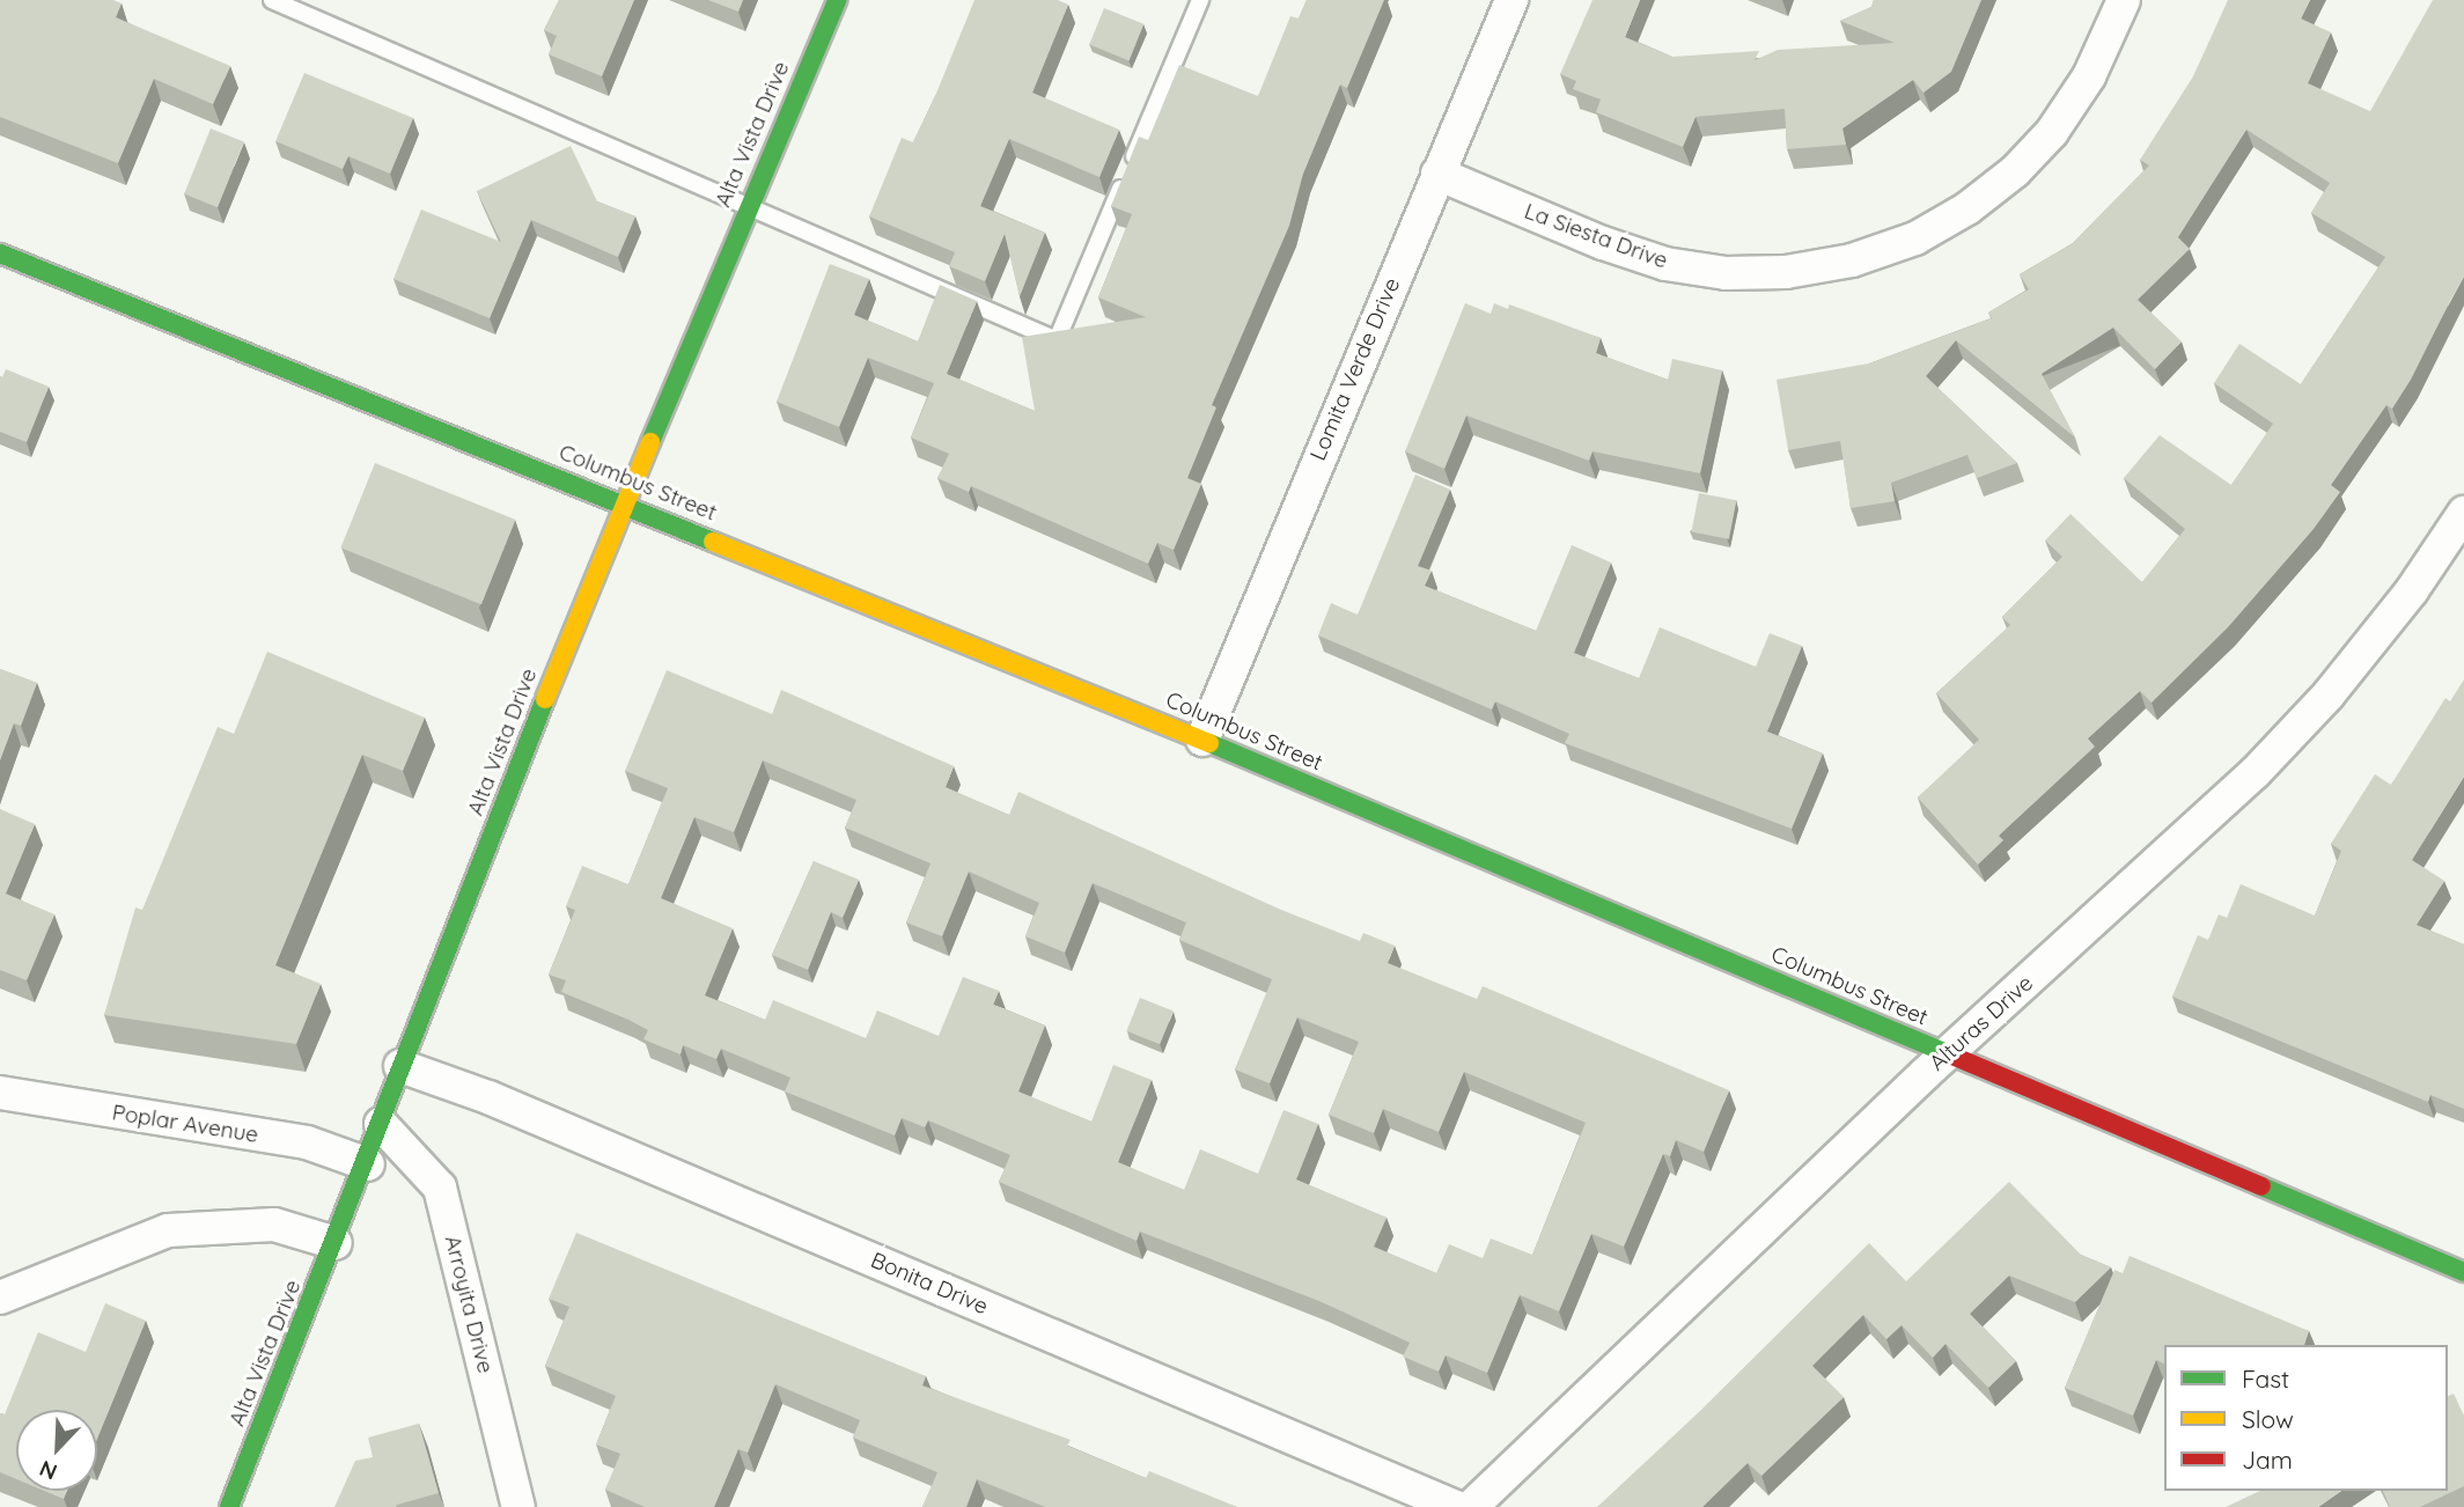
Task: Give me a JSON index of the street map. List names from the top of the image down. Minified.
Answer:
{"streets":{"main road":["Alta Vista Drive","Columbus Street"],"street":["La Siesta Drive","Lomita Verde Drive","Alturas Drive","Poplar Avenue","Bonita Drive","Arroyita Drive"]},"crossings":[["Alta Vista Drive","Columbus Street"],["Alta Vista Drive","Poplar Avenue"],["Alta Vista Drive","Bonita Drive"],["Alta Vista Drive","Arroyita Drive"],["La Siesta Drive","Lomita Verde Drive"],["Lomita Verde Drive","Columbus Street"],["Columbus Street","Alturas Drive"]],"legend":["Fast","Slow","Jam"],"north":"bottom left"}
